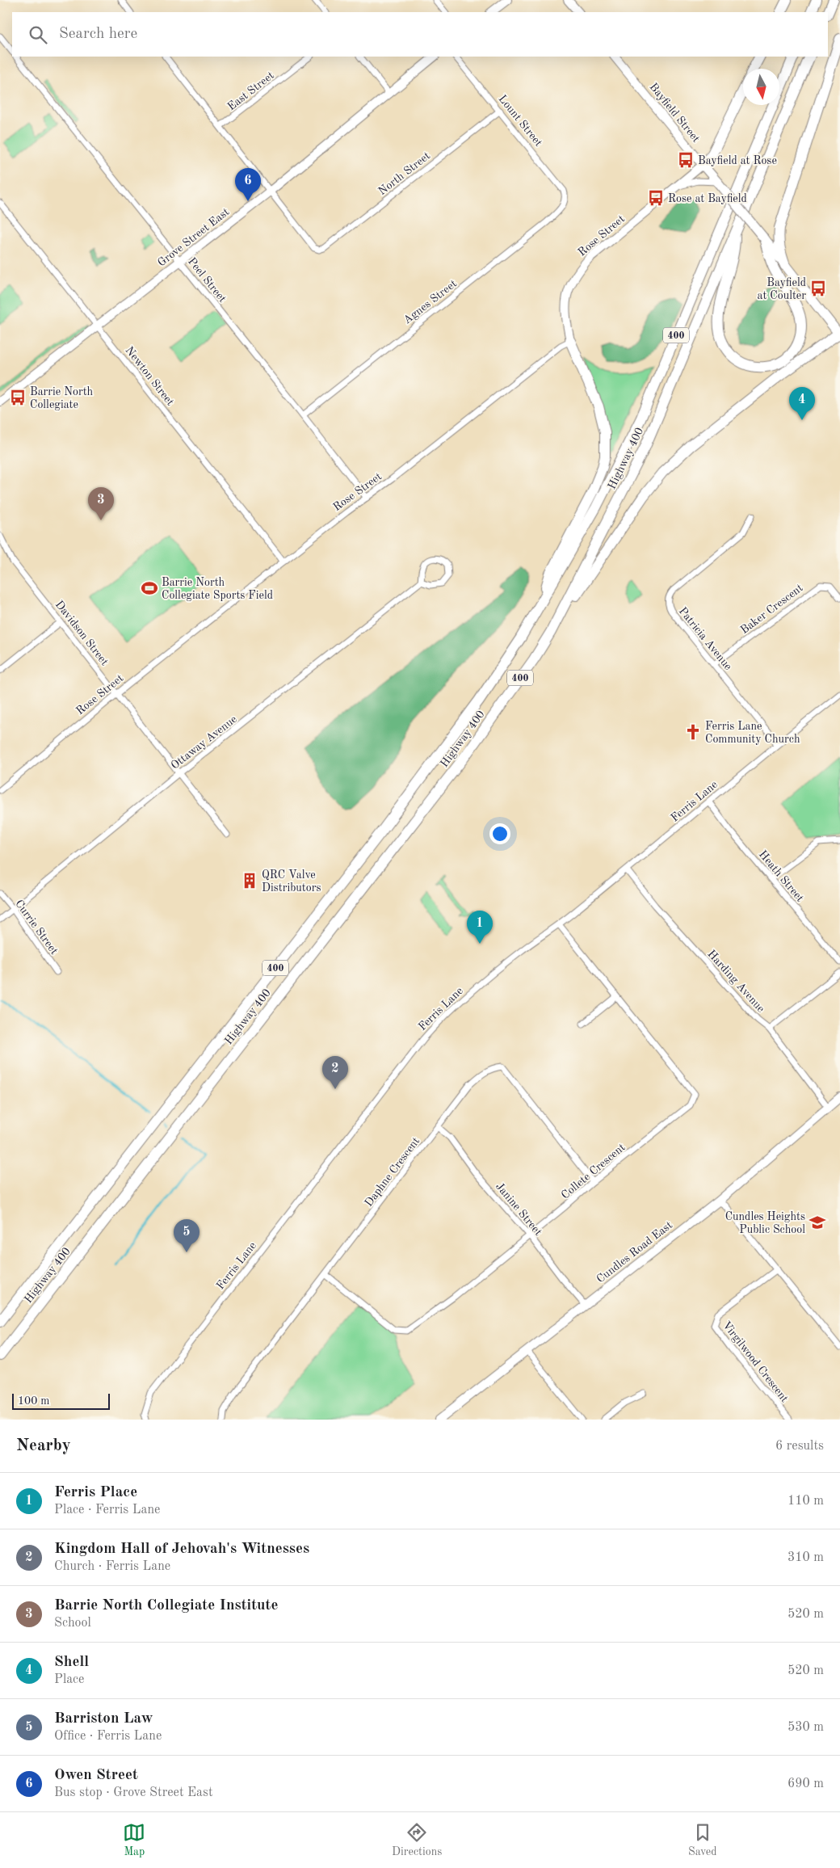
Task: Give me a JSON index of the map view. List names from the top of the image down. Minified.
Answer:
{"streets":{"highway":["400","Highway 400"],"main road":["Bayfield Street"],"street":["East Street","Lount Street","North Street","Rose Street","Grove Street East","Peel Street","Agnes Street","Newton Street","Baker Crescent","Davidson Street","Patricia Avenue","Ottaway Avenue","Ferris Lane","Heath Street","Currie Street","Harding Avenue","Collete Crescent","Daphne Crescent","Janine Street","Cundles Road East","Virgilwood Crescent"]},"crossings":[["Bayfield Street","Rose Street"],["Lount Street","North Street"],["Lount Street","Agnes Street"],["North Street","Grove Street East"],["Rose Street","Peel Street"],["Rose Street","Newton Street"],["Rose Street","Davidson Street"],["Grove Street East","Peel Street"],["Grove Street East","Newton Street"],["Peel Street","Agnes Street"],["Baker Crescent","Patricia Avenue"],["Davidson Street","Ottaway Avenue"],["Patricia Avenue","Ferris Lane"],["Ottaway Avenue","Currie Street"],["Ferris Lane","Heath Street"],["Ferris Lane","Harding Avenue"],["Ferris Lane","Collete Crescent"],["Harding Avenue","Cundles Road East"],["Collete Crescent","Daphne Crescent"],["Collete Crescent","Janine Street"],["Daphne Crescent","Janine Street"],["Janine Street","Cundles Road East"]],"places":{"bus stop":["Bayfield at Rose","Rose at Bayfield","Bayfield at Coulter","Barrie North Collegiate"],"sports":["Barrie North Collegiate Sports Field"],"church":["Ferris Lane Community Church"],"building":["QRC Valve Distributors"],"school or university":["Cundles Heights Public School"]},"scale_bar":"100 m","north":"bottom","page":{"search":"Search here","pins":["6","4","3","1","2","5"],"scale":"100 m","heading":["Nearby","6 results"],"list":[{"mark":"1","name":"Ferris Place","note":"Place · Ferris Lane","value":"110 m"},{"mark":"2","name":"Kingdom Hall of Jehovah's Witnesses","note":"Church · Ferris Lane","value":"310 m"},{"mark":"3","name":"Barrie North Collegiate Institute","note":"School","value":"520 m"},{"mark":"4","name":"Shell","note":"Place","value":"520 m"},{"mark":"5","name":"Barriston Law","note":"Office · Ferris Lane","value":"530 m"},{"mark":"6","name":"Owen Street","note":"Bus stop · Grove Street East","value":"690 m"}],"nav":["Map","Directions","Saved"]}}
